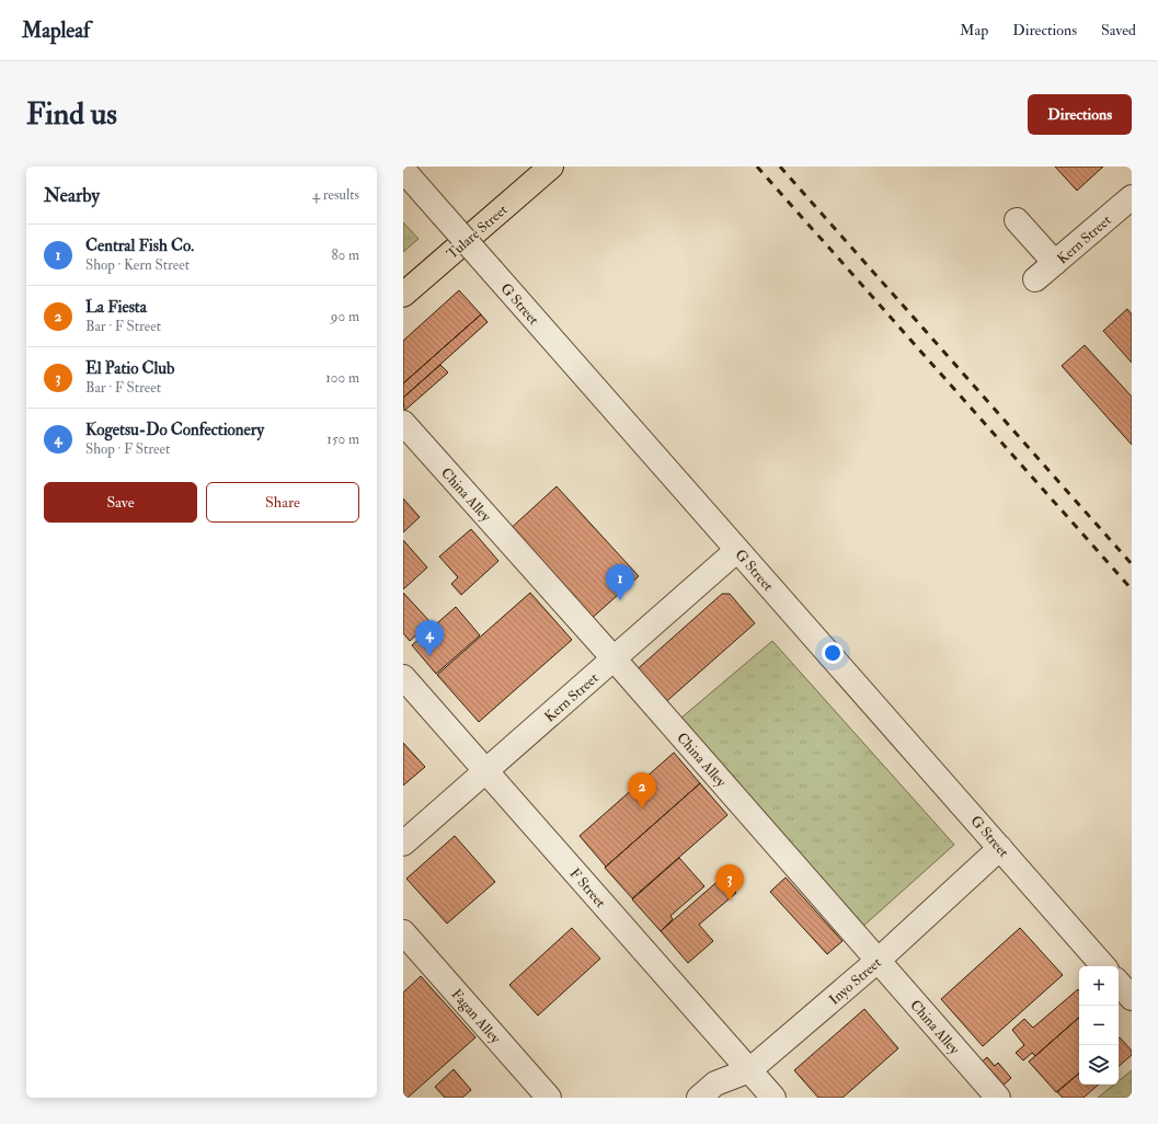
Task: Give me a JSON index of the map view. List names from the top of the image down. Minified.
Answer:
{"streets":{"main road":["Tulare Street"],"street":["Kern Street","G Street","China Alley","F Street","Inyo Street","Fagan Alley"]},"crossings":[["Kern Street","G Street"],["Kern Street","China Alley"],["Kern Street","F Street"],["G Street","Inyo Street"],["China Alley","Inyo Street"],["F Street","Inyo Street"]],"page":{"header":"Mapleaf","nav":["Map","Directions","Saved"],"buttons":["Directions",["Save","Share"]],"title":"Find us","heading":["Nearby","4 results"],"list":[{"mark":"1","name":"Central Fish Co.","note":"Shop · Kern Street","value":"80 m"},{"mark":"2","name":"La Fiesta","note":"Bar · F Street","value":"90 m"},{"mark":"3","name":"El Patio Club","note":"Bar · F Street","value":"100 m"},{"mark":"4","name":"Kogetsu-Do Confectionery","note":"Shop · F Street","value":"150 m"}],"pins":["1","4","2","3"],"map_buttons":["+","−"]}}
